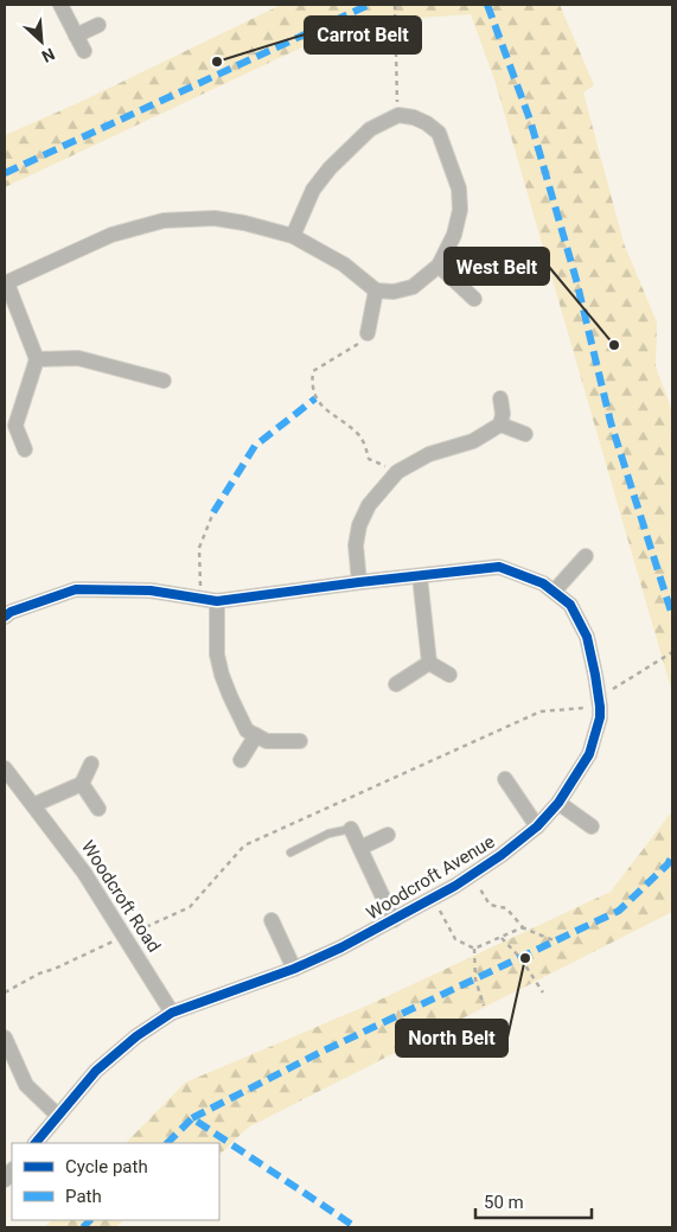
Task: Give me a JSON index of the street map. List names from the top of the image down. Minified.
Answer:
{"streets":{"street":["Woodcroft Avenue","Woodcroft Road"]},"crossings":[["Woodcroft Avenue","Woodcroft Road"]],"places":["Carrot Belt","West Belt","North Belt"],"legend":["Cycle path","Path"],"scale_bar":"50 m","north":"bottom right"}
